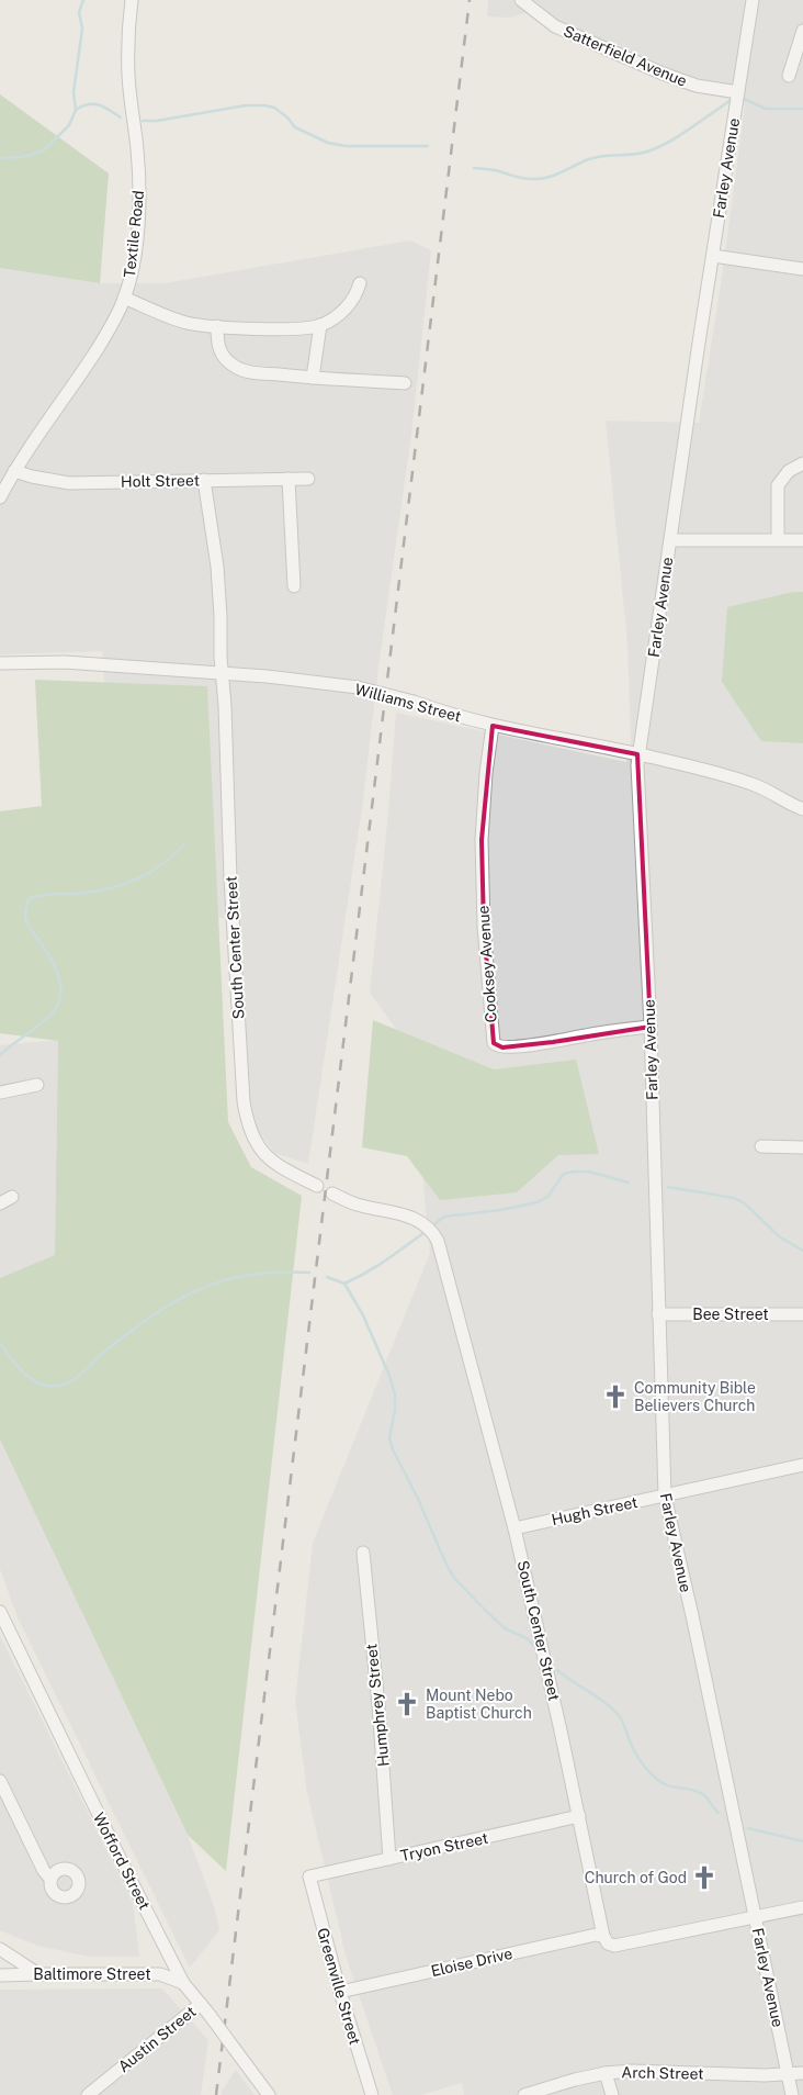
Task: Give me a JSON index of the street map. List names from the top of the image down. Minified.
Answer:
{"streets":{"street":["Satterfield Avenue","Farley Avenue","Textile Road","Holt Street","Williams Street","South Center Street","Cooksey Avenue","Bee Street","Hugh Street","Humphrey Street","Tryon Street","Wofford Street","Eloise Drive","Baltimore Street","Greenville Street","Austin Street","Arch Street"]},"crossings":[["Satterfield Avenue","Farley Avenue"],["Farley Avenue","Williams Street"],["Farley Avenue","Cooksey Avenue"],["Farley Avenue","Bee Street"],["Farley Avenue","Hugh Street"],["Farley Avenue","Arch Street"],["Textile Road","Holt Street"],["Holt Street","South Center Street"],["Williams Street","South Center Street"],["Williams Street","Cooksey Avenue"],["South Center Street","Hugh Street"],["South Center Street","Tryon Street"],["South Center Street","Eloise Drive"],["Humphrey Street","Tryon Street"],["Tryon Street","Greenville Street"],["Wofford Street","Baltimore Street"],["Wofford Street","Austin Street"],["Eloise Drive","Greenville Street"]],"places":{"church":["Community Bible Believers Church","Mount Nebo Baptist Church","Church of God"]}}
